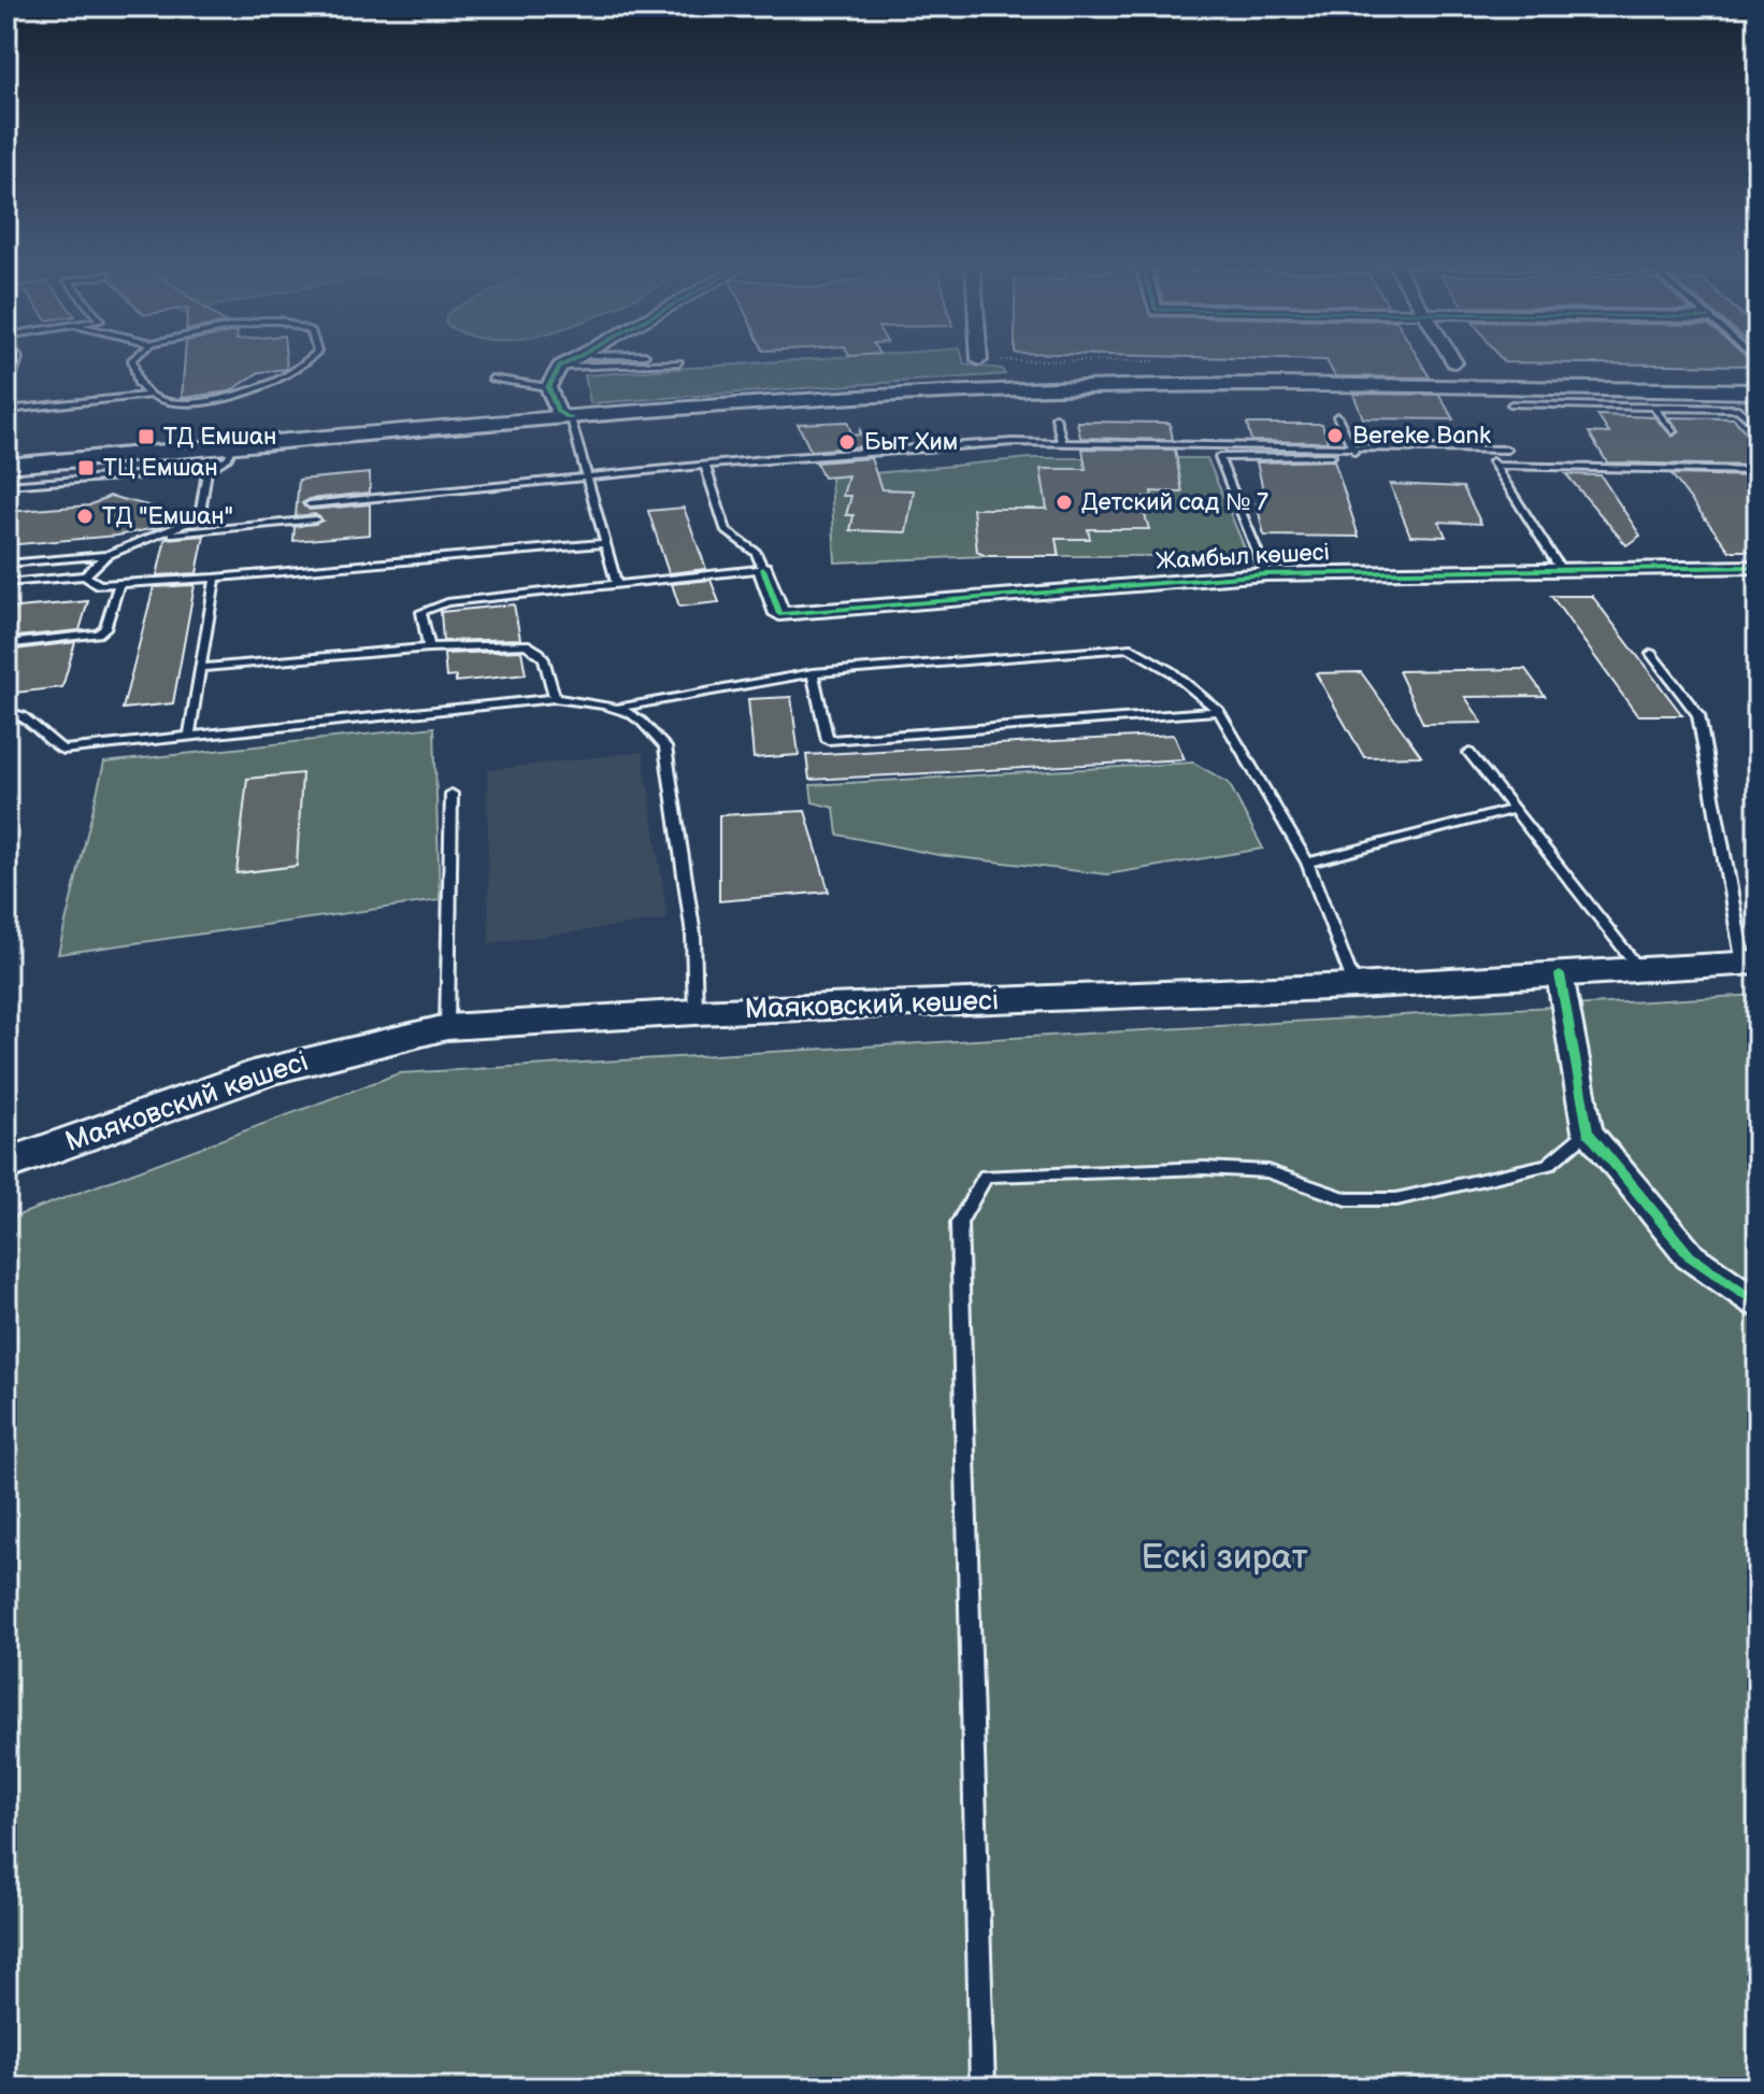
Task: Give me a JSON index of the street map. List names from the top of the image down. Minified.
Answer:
{"streets":{"main road":["Маяковский көшесі"],"street":["Жамбыл көшесі"]},"parks":["Ескі зират"],"places":{"other":["Bereke Bank","Быт Хим","Детский сад № 7","ТД \"Емшан\""],"transit":["ТД Емшан","ТЦ Емшан"]}}
